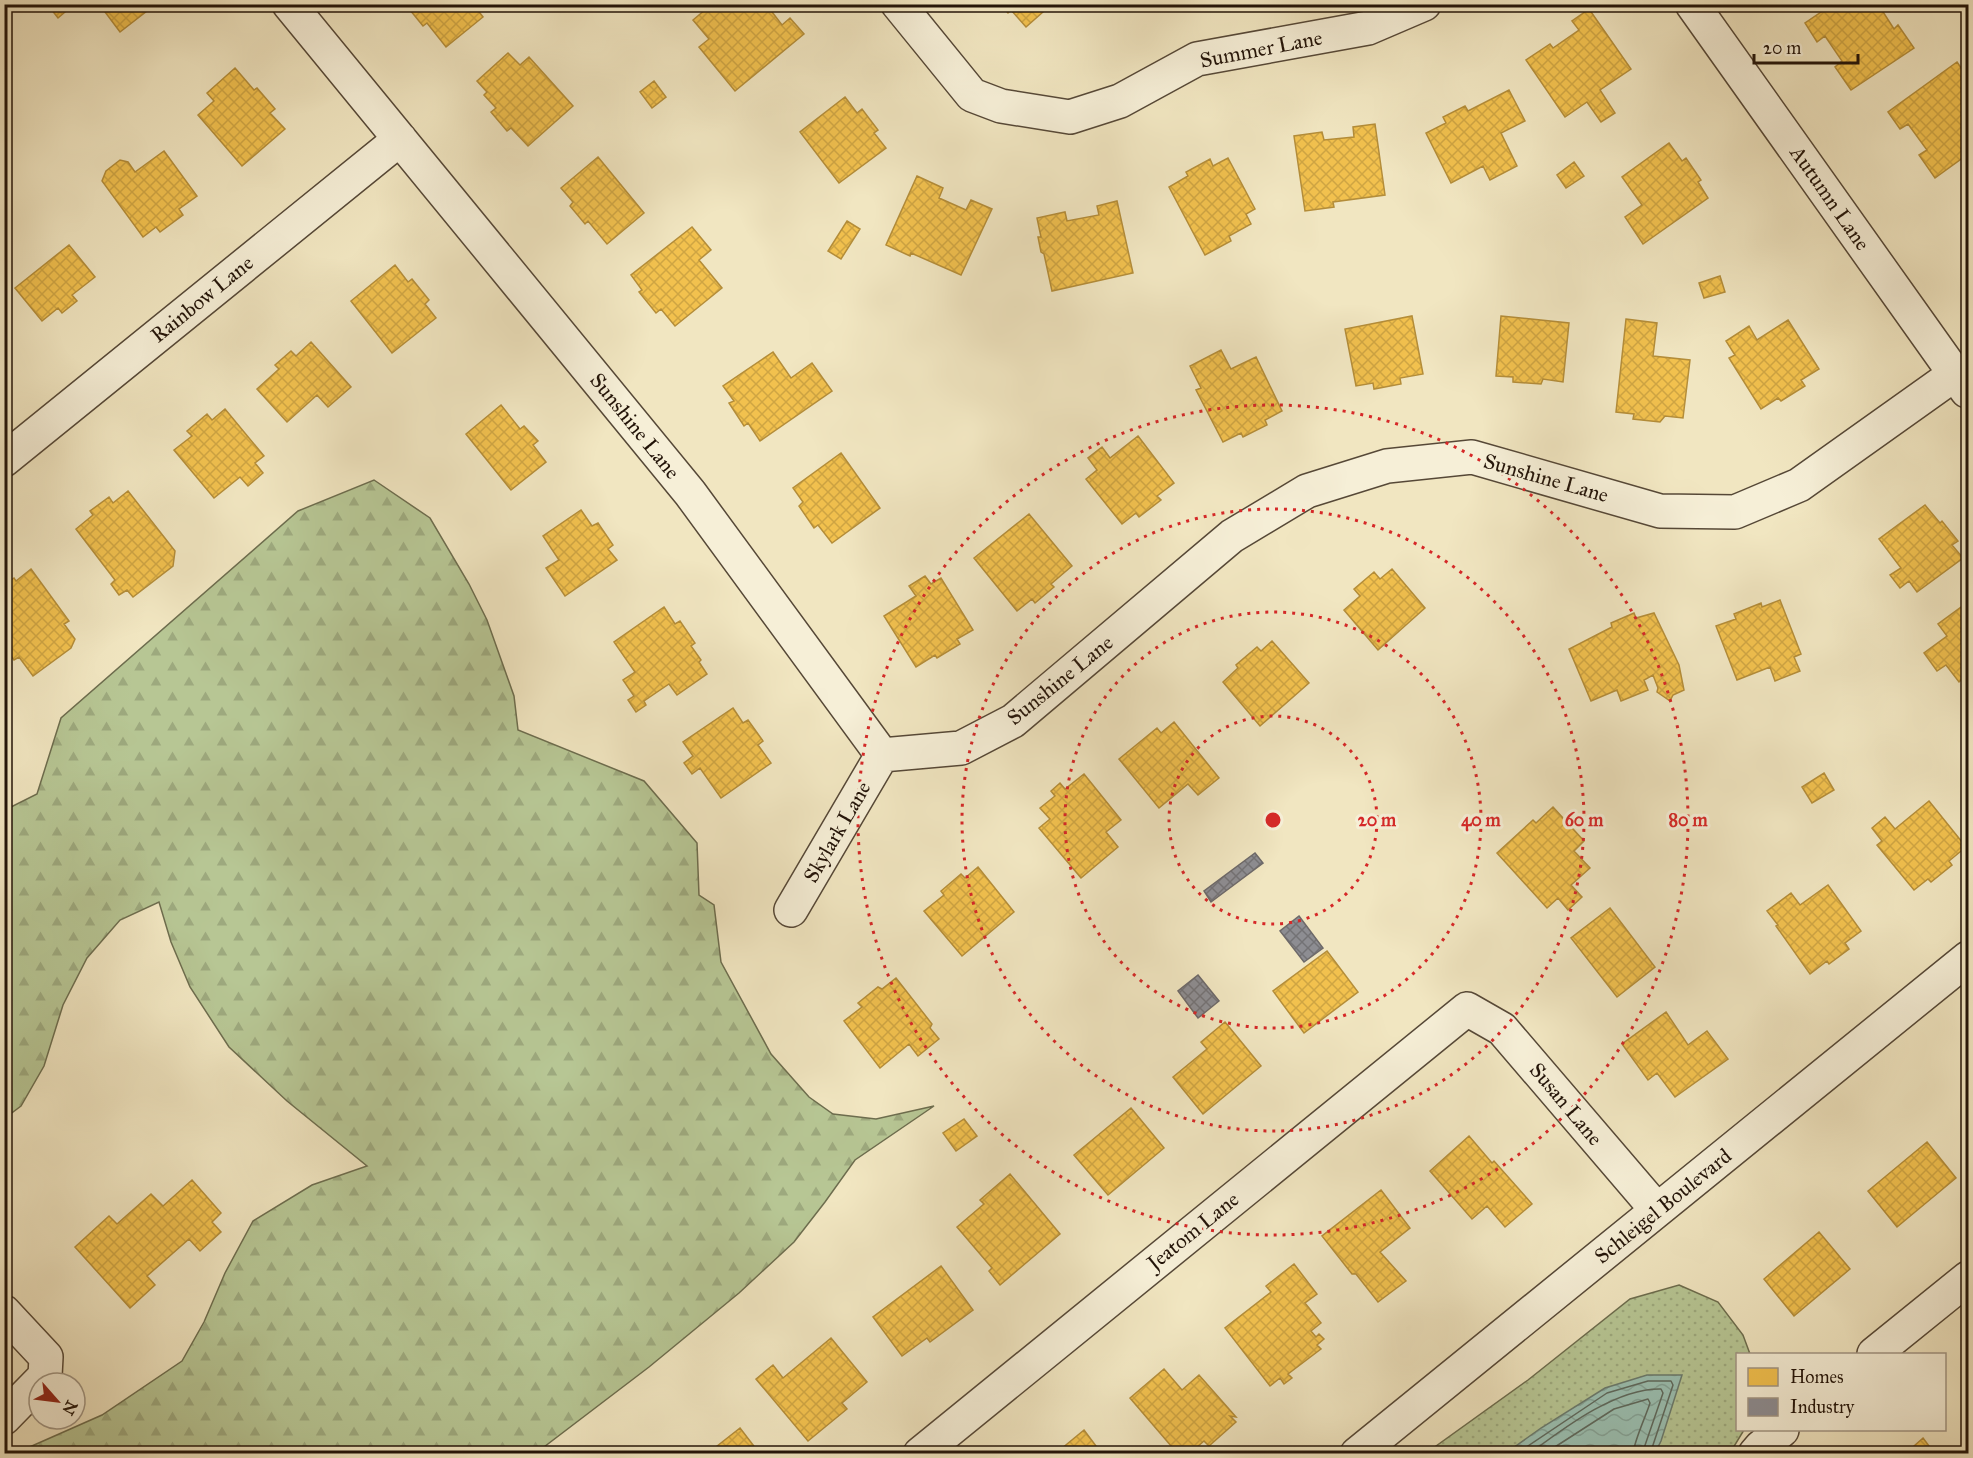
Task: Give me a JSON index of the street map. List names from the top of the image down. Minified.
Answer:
{"streets":{"street":["Summer Lane","Autumn Lane","Rainbow Lane","Sunshine Lane","Skylark Lane","Susan Lane","Schleigel Boulevard","Jeatom Lane"]},"crossings":[["Autumn Lane","Sunshine Lane"],["Rainbow Lane","Sunshine Lane"],["Sunshine Lane","Skylark Lane"],["Susan Lane","Schleigel Boulevard"],["Susan Lane","Jeatom Lane"]],"legend":["Homes","Industry"],"scale_bar":"20 m","north":"bottom right","rings":["20 m","40 m","60 m","80 m"]}
